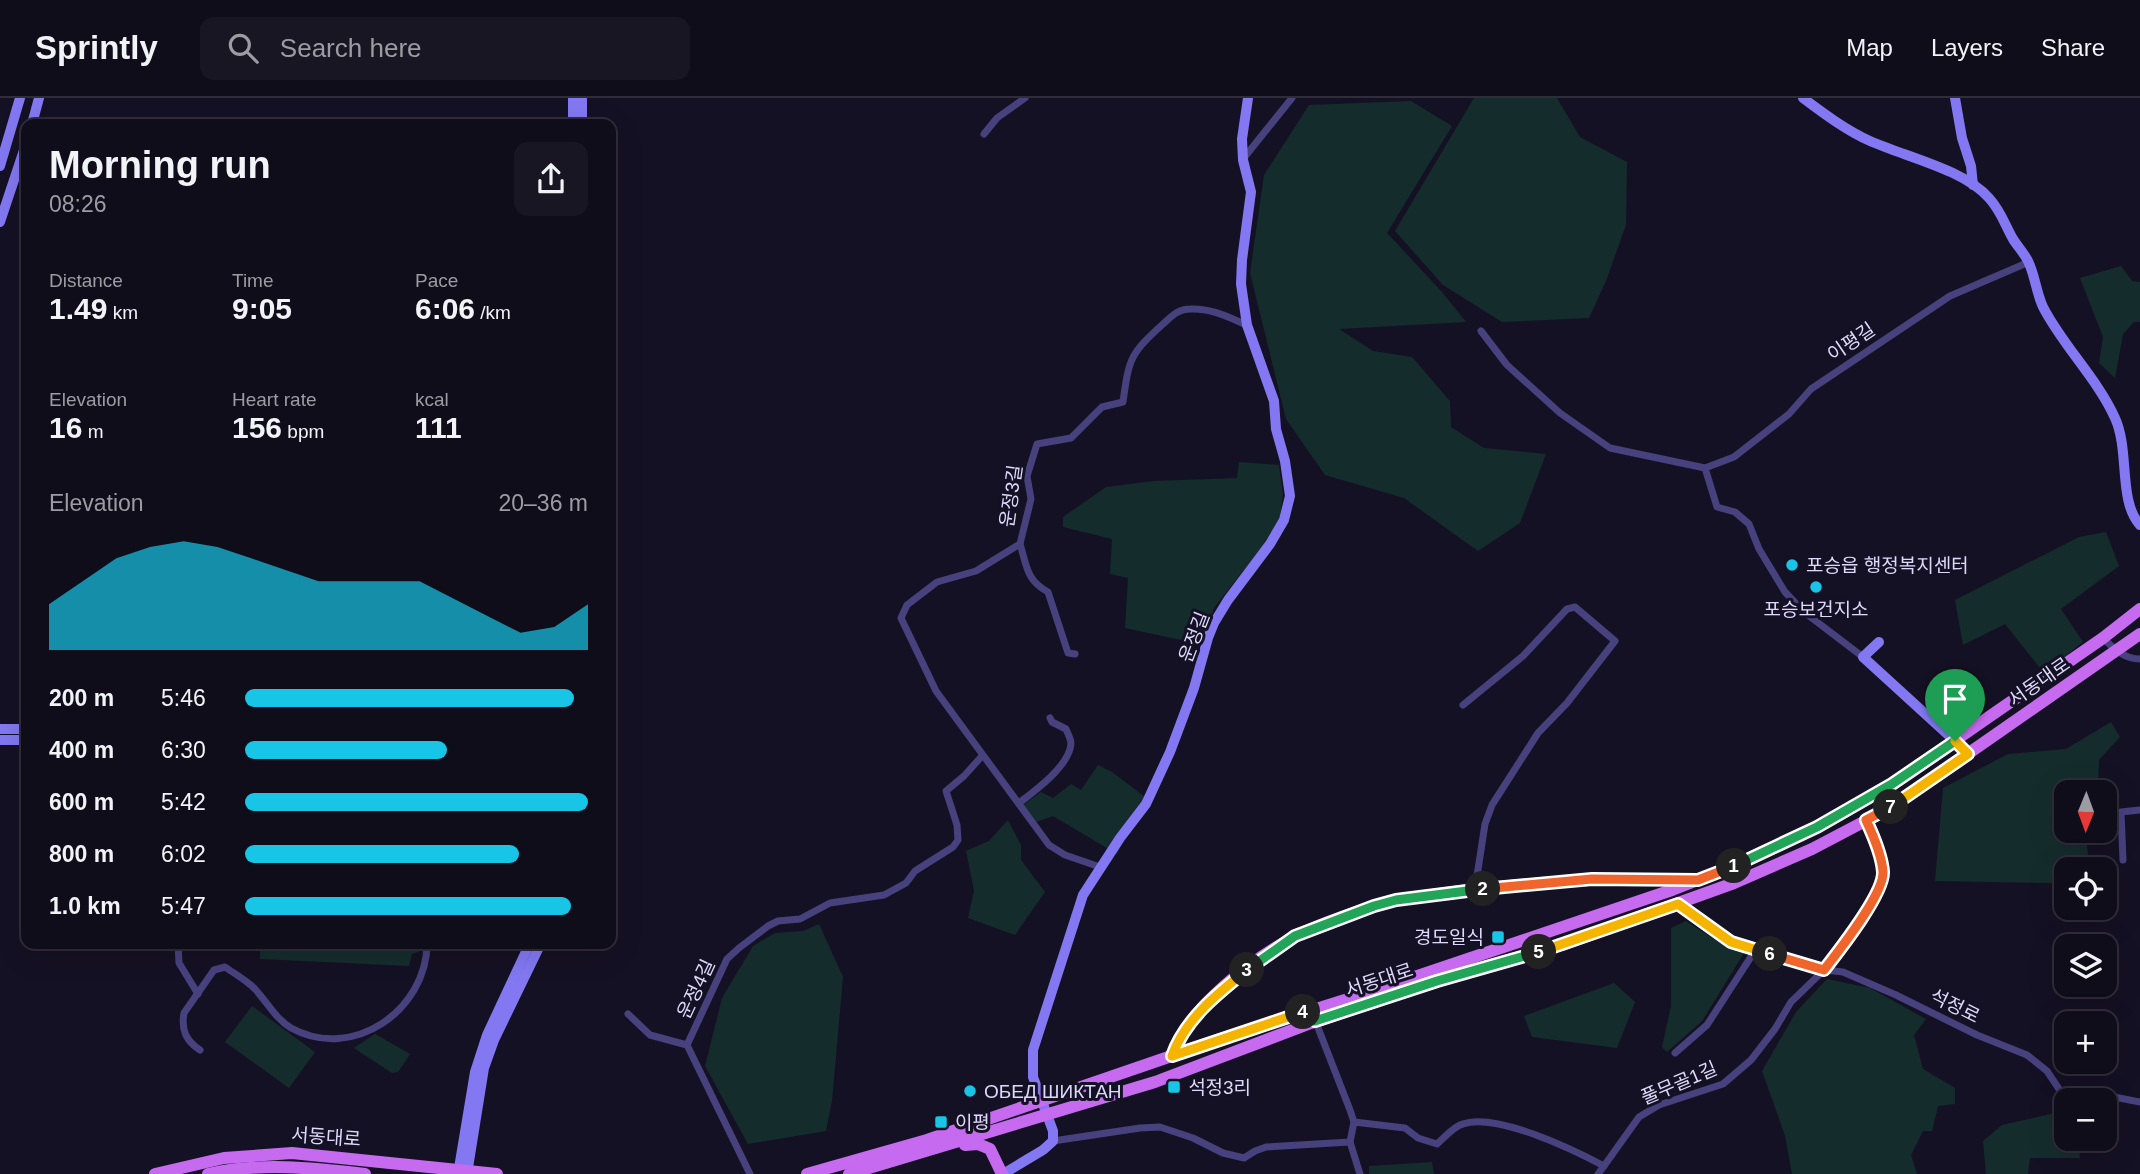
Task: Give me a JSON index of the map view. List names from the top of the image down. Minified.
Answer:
{"streets":{"main road":["서동대로"],"street":["이평길","운정3길","운정길","운정4길","석정로","풀무골1길"]},"crossings":[["운정3길","운정길"],["운정3길","운정4길"],["운정길","서동대로"],["서동대로","풀무골1길"],["석정로","풀무골1길"]],"places":{"other":["포승읍 행정복지센터","포승보건지소","ОБЕД ШИКТАН"],"transit":["경도일식","석정3리","이평"]},"north":"bottom","page":{"header":"Sprintly","search":"Search here","nav":["Map","Layers","Share"],"heading":["Morning run","08:26"],"stats":[["Distance","1.49 km"],["Time","9:05"],["Pace","6:06 /km"],["Elevation","16 m"],["Heart rate","156 bpm"],["kcal","111"]],"chart":["Elevation","20–36 m"],"list":[{"name":"200 m","note":"5:46"},{"name":"400 m","note":"6:30"},{"name":"600 m","note":"5:42"},{"name":"800 m","note":"6:02"},{"name":"1.0 km","note":"5:47"}],"map_buttons":["+","−"],"pins":["7","1","2","5","6","3","4"]}}
